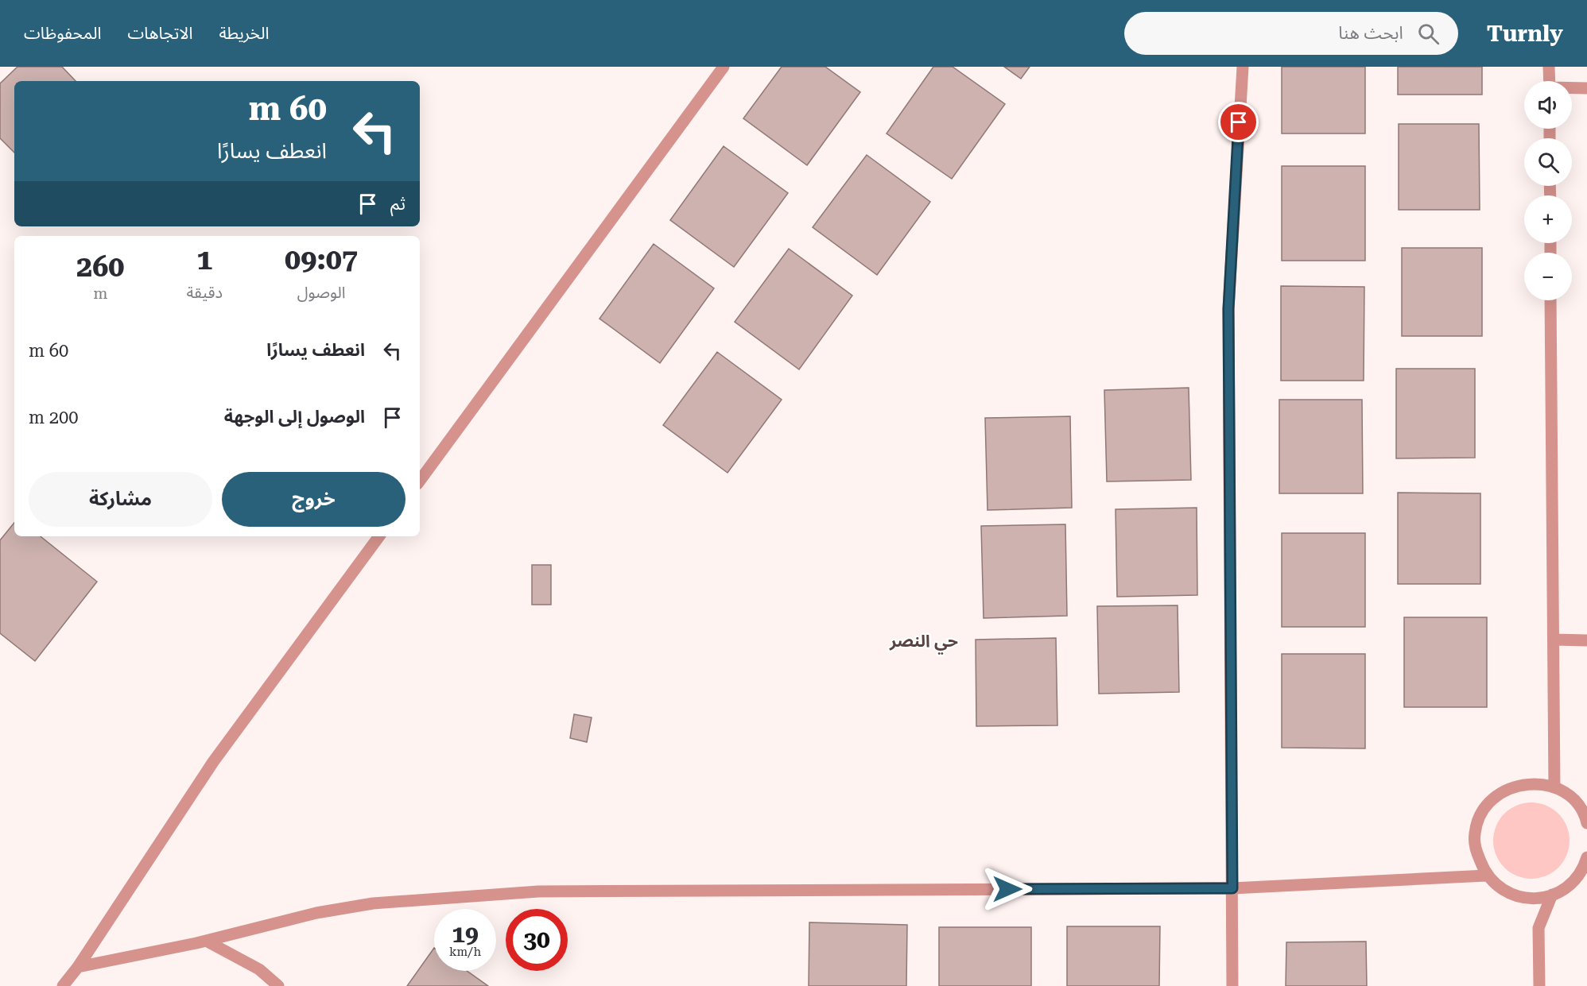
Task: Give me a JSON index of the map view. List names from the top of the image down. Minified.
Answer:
{"districts":["حي النصر"],"page":{"header":"Turnly","search":"ابحث هنا","nav":["الخريطة","الاتجاهات","المحفوظات"],"map_buttons":["+","−"],"turn":["60 m","انعطف يسارًا"],"then":"ثم","eta":["09:07","الوصول","1","دقيقة","260","m"],"list":[{"name":"انعطف يسارًا","value":"60 m"},{"name":"الوصول إلى الوجهة","value":"200 m"}],"buttons":["خروج","مشاركة"],"speed":"19 km/h","limit":"30"}}
